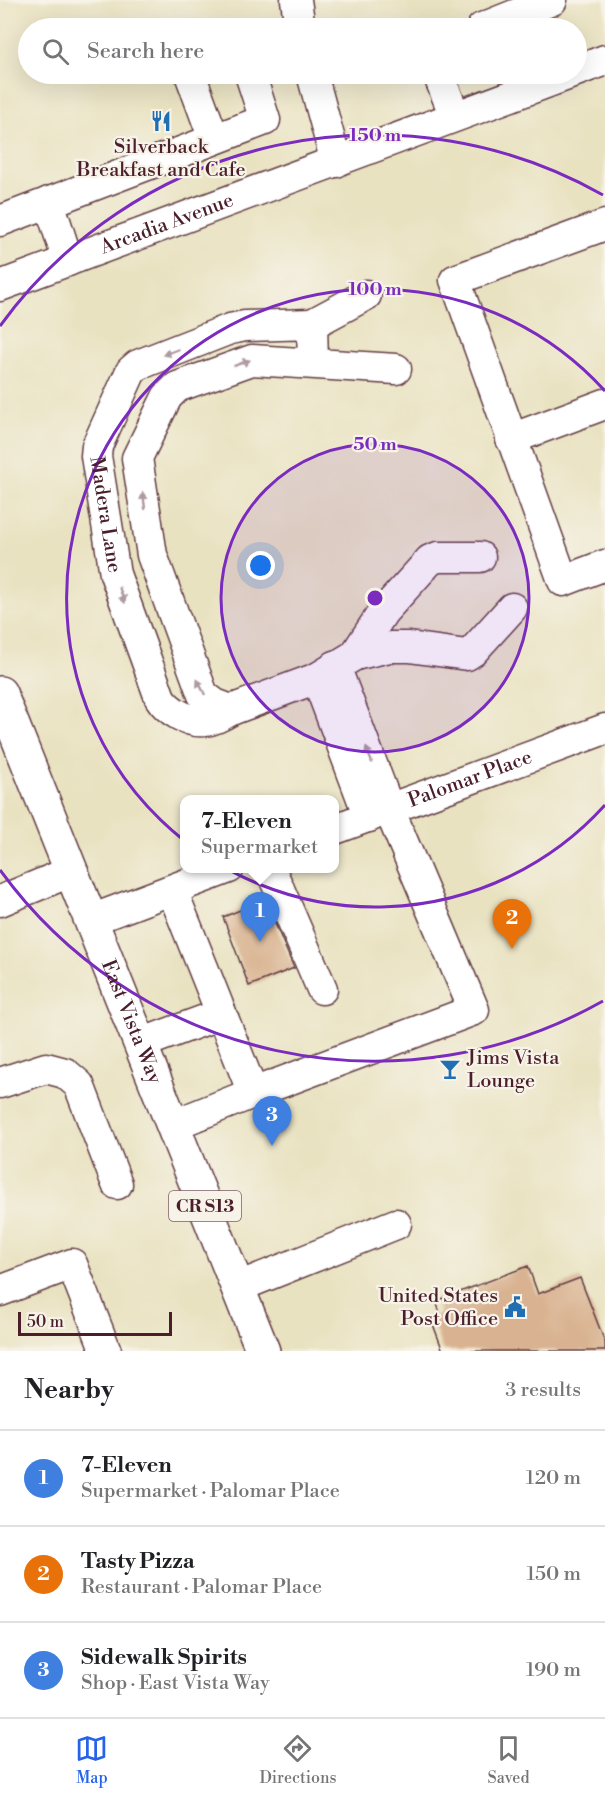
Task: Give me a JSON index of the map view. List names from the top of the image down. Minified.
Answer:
{"streets":{"main road":["East Vista Way","CR S13"],"street":["Arcadia Avenue","Madera Lane","Palomar Place"]},"places":{"restaurant":["Silverback Breakfast and Cafe"],"bar":["Jims Vista Lounge"],"public building":["United States Post Office"]},"scale_bar":"50 m","page":{"search":"Search here","popup":["7-Eleven","Supermarket"],"pins":["1","2","3"],"scale":"50 m","heading":["Nearby","3 results"],"list":[{"mark":"1","name":"7-Eleven","note":"Supermarket · Palomar Place","value":"120 m"},{"mark":"2","name":"Tasty Pizza","note":"Restaurant · Palomar Place","value":"150 m"},{"mark":"3","name":"Sidewalk Spirits","note":"Shop · East Vista Way","value":"190 m"}],"nav":["Map","Directions","Saved"]},"rings":["150 m","100 m","50 m"]}
